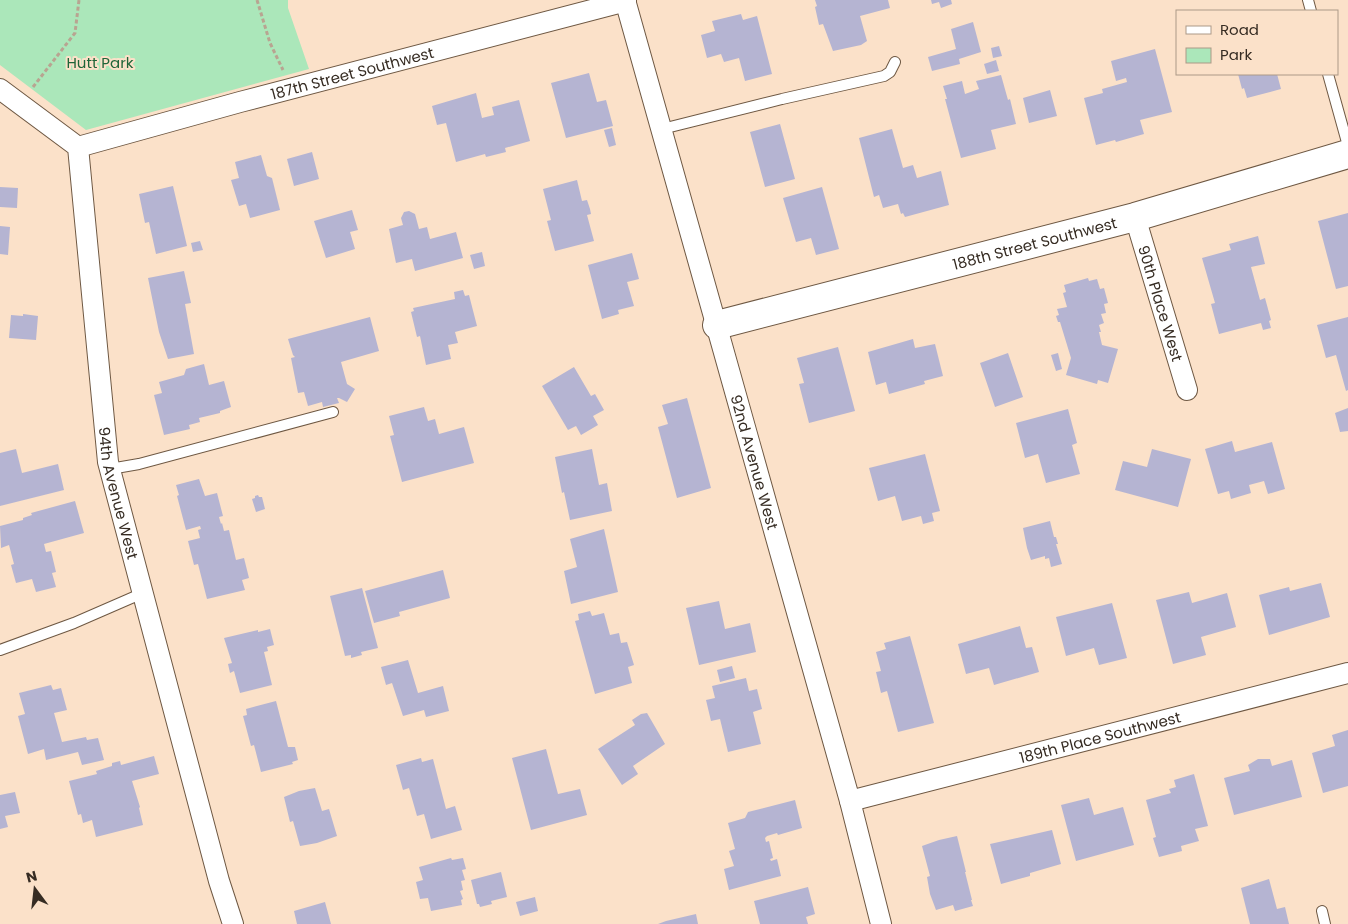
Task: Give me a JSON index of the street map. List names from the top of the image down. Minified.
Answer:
{"streets":{"street":["187th Street Southwest","188th Street Southwest","90th Place West","92nd Avenue West","94th Avenue West","189th Place Southwest"]},"crossings":[["187th Street Southwest","92nd Avenue West"],["187th Street Southwest","94th Avenue West"],["188th Street Southwest","90th Place West"],["188th Street Southwest","92nd Avenue West"],["92nd Avenue West","189th Place Southwest"]],"parks":["Hutt Park"],"legend":["Road","Park"],"north":"top"}
